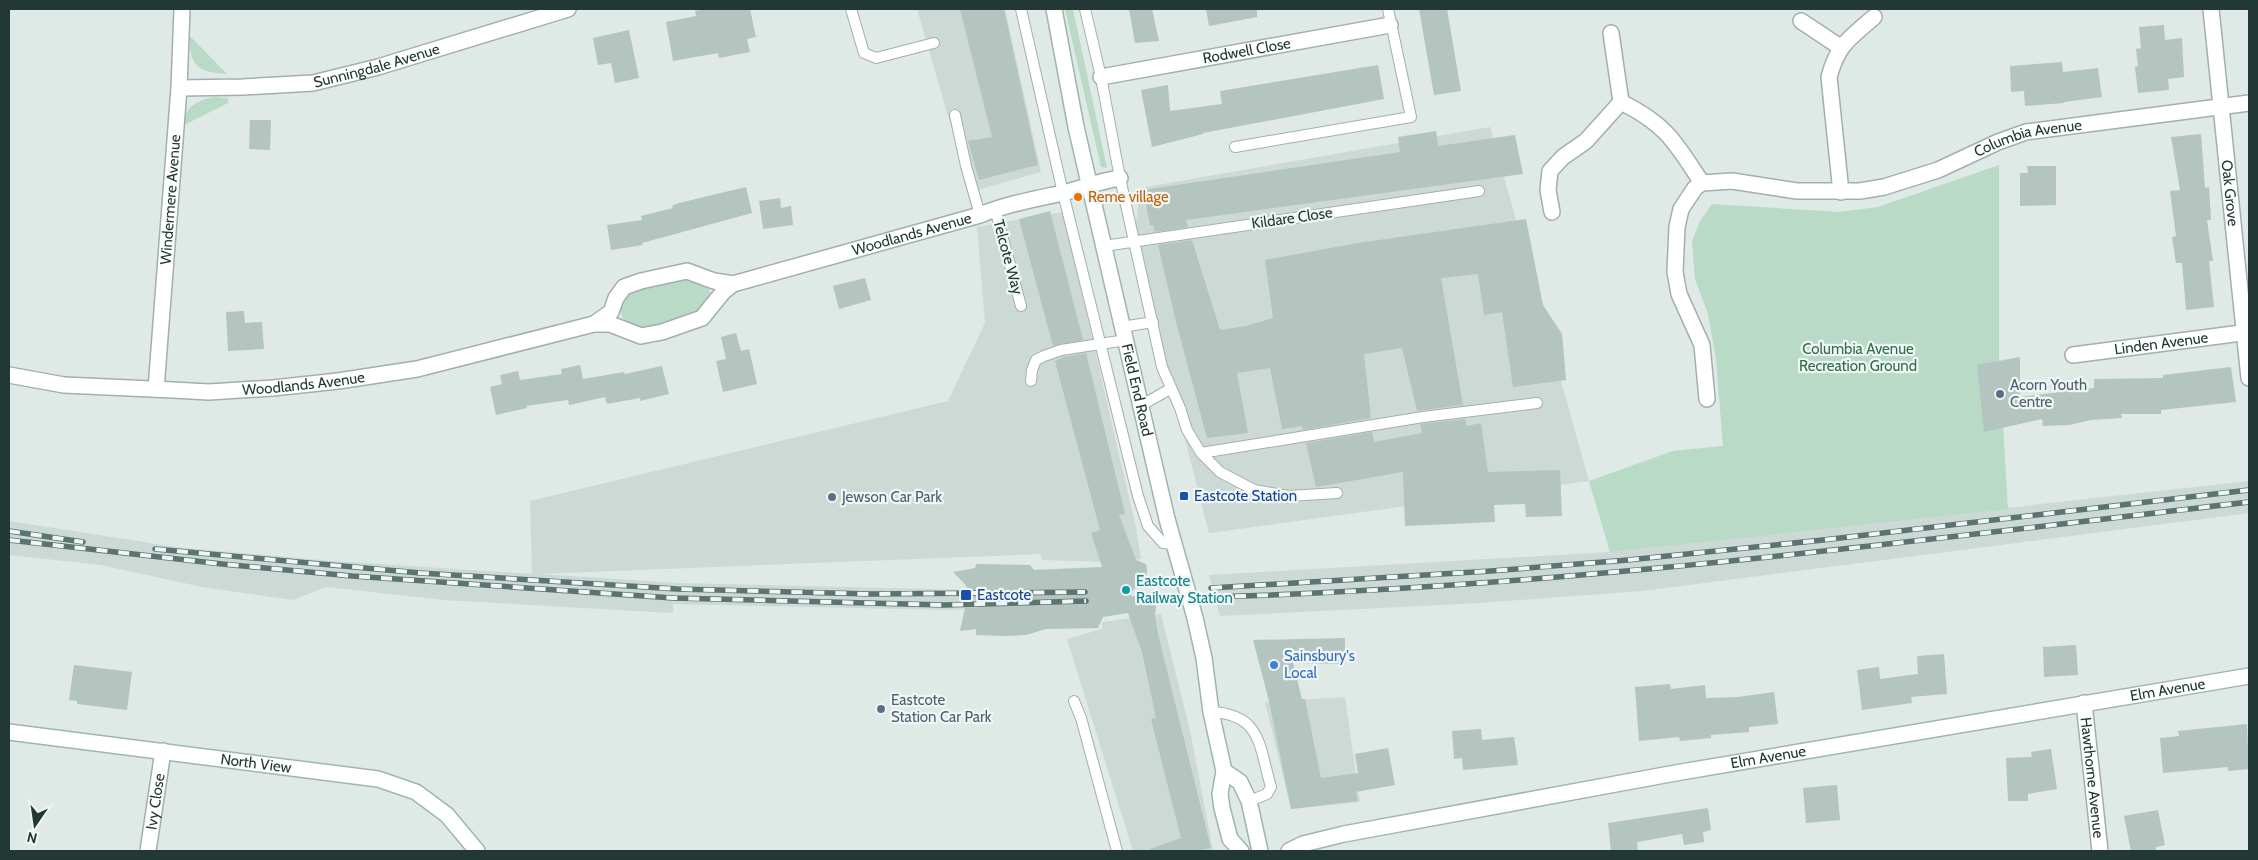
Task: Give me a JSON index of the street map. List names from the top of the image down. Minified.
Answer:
{"streets":{"street":["Rodwell Close","Sunningdale Avenue","Columbia Avenue","Oak Grove","Windermere Avenue","Woodlands Avenue","Linden Avenue","Field End Road","Elm Avenue","North View","Hawthorne Avenue","Ivy Close"],"lane":["Kildare Close","Telcote Way"]},"crossings":[["Sunningdale Avenue","Windermere Avenue"],["Columbia Avenue","Oak Grove"],["Oak Grove","Linden Avenue"],["Windermere Avenue","Woodlands Avenue"],["Kildare Close","Field End Road"],["Woodlands Avenue","Telcote Way"],["Woodlands Avenue","Field End Road"],["Elm Avenue","Hawthorne Avenue"],["North View","Ivy Close"]],"parks":["Columbia Avenue Recreation Ground"],"places":{"other":["Reme village","Acorn Youth Centre","Jewson Car Park","Eastcote Railway Station","Sainsbury's Local","Eastcote Station Car Park"],"transit":["Eastcote Station","Eastcote"]},"north":"bottom"}
